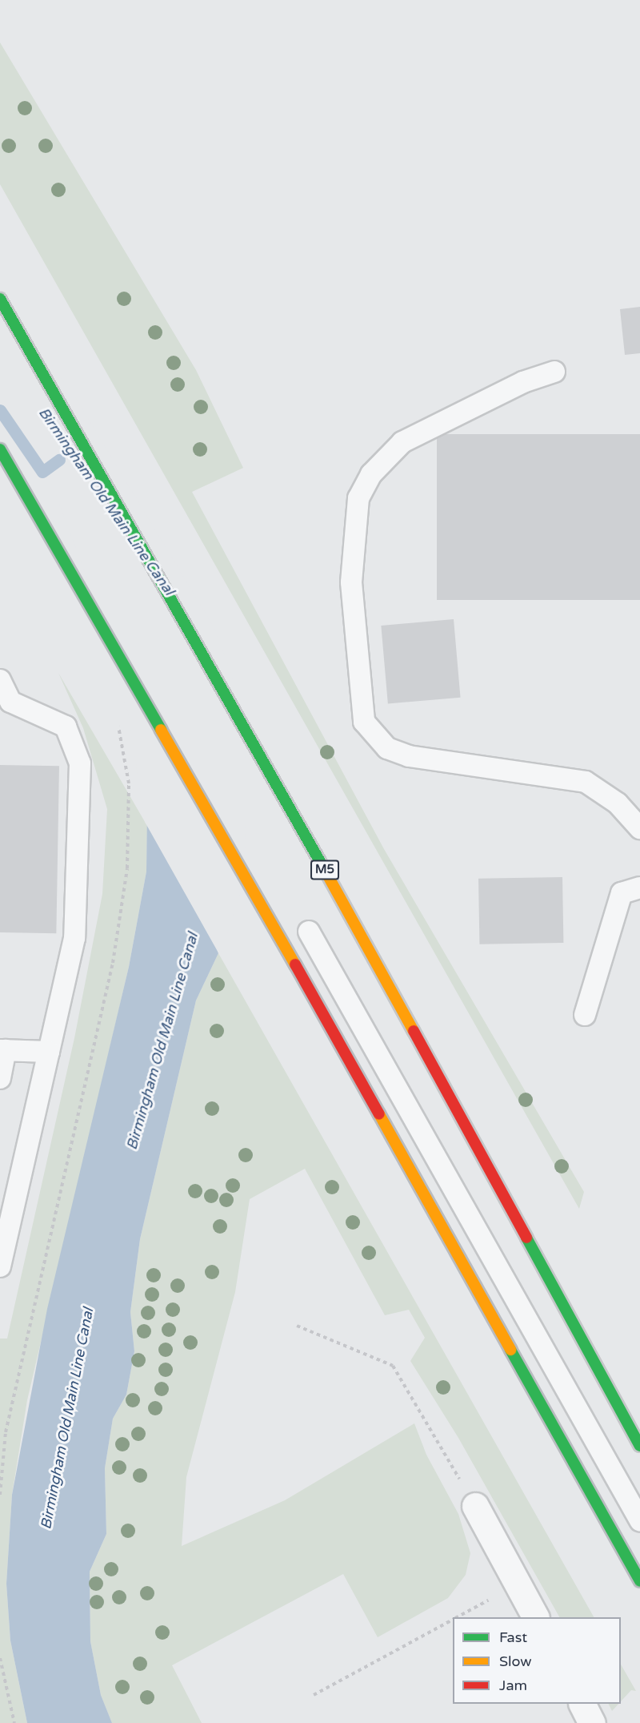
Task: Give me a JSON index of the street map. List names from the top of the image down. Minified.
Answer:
{"streets":{"highway":["M5"]},"water":["Birmingham Old Main Line Canal"],"legend":["Fast","Slow","Jam"]}
